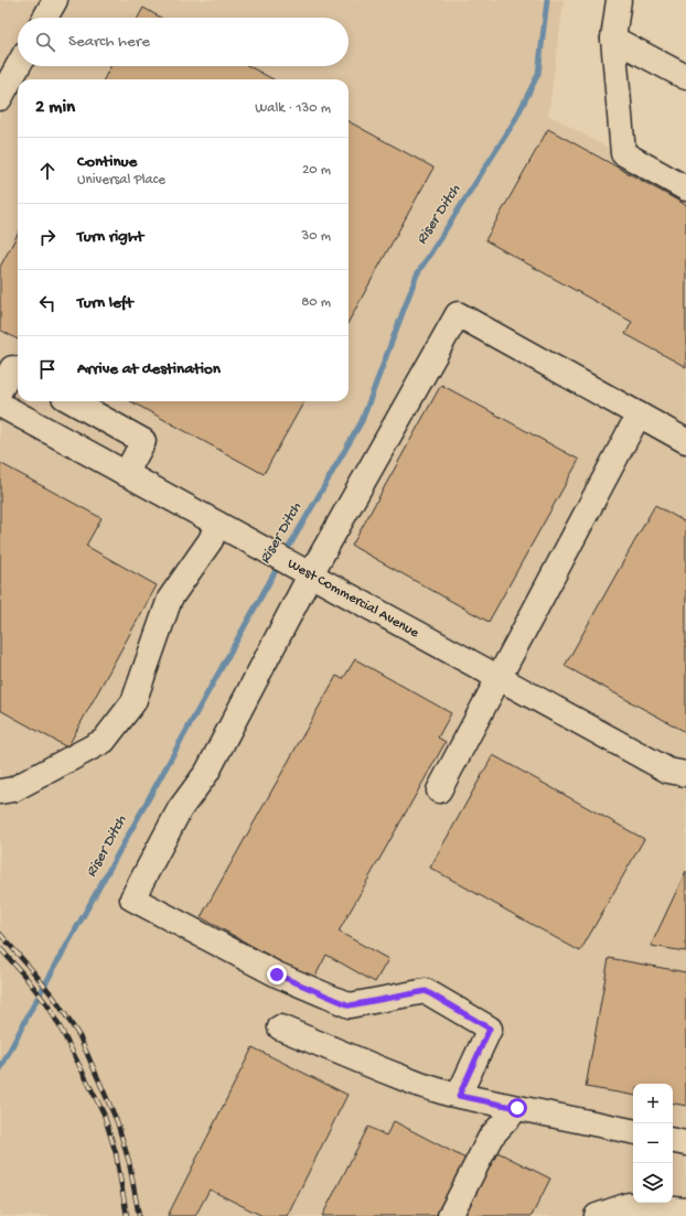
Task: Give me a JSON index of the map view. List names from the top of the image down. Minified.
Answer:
{"streets":{"street":["West Commercial Avenue"]},"water":["Riser Ditch"],"page":{"search":"Search here","heading":["2 min","Walk · 130 m"],"list":[["Continue","Universal Place","20 m"],["Turn right","30 m"],["Turn left","80 m"],"Arrive at destination"],"map_buttons":["+","−"]}}
